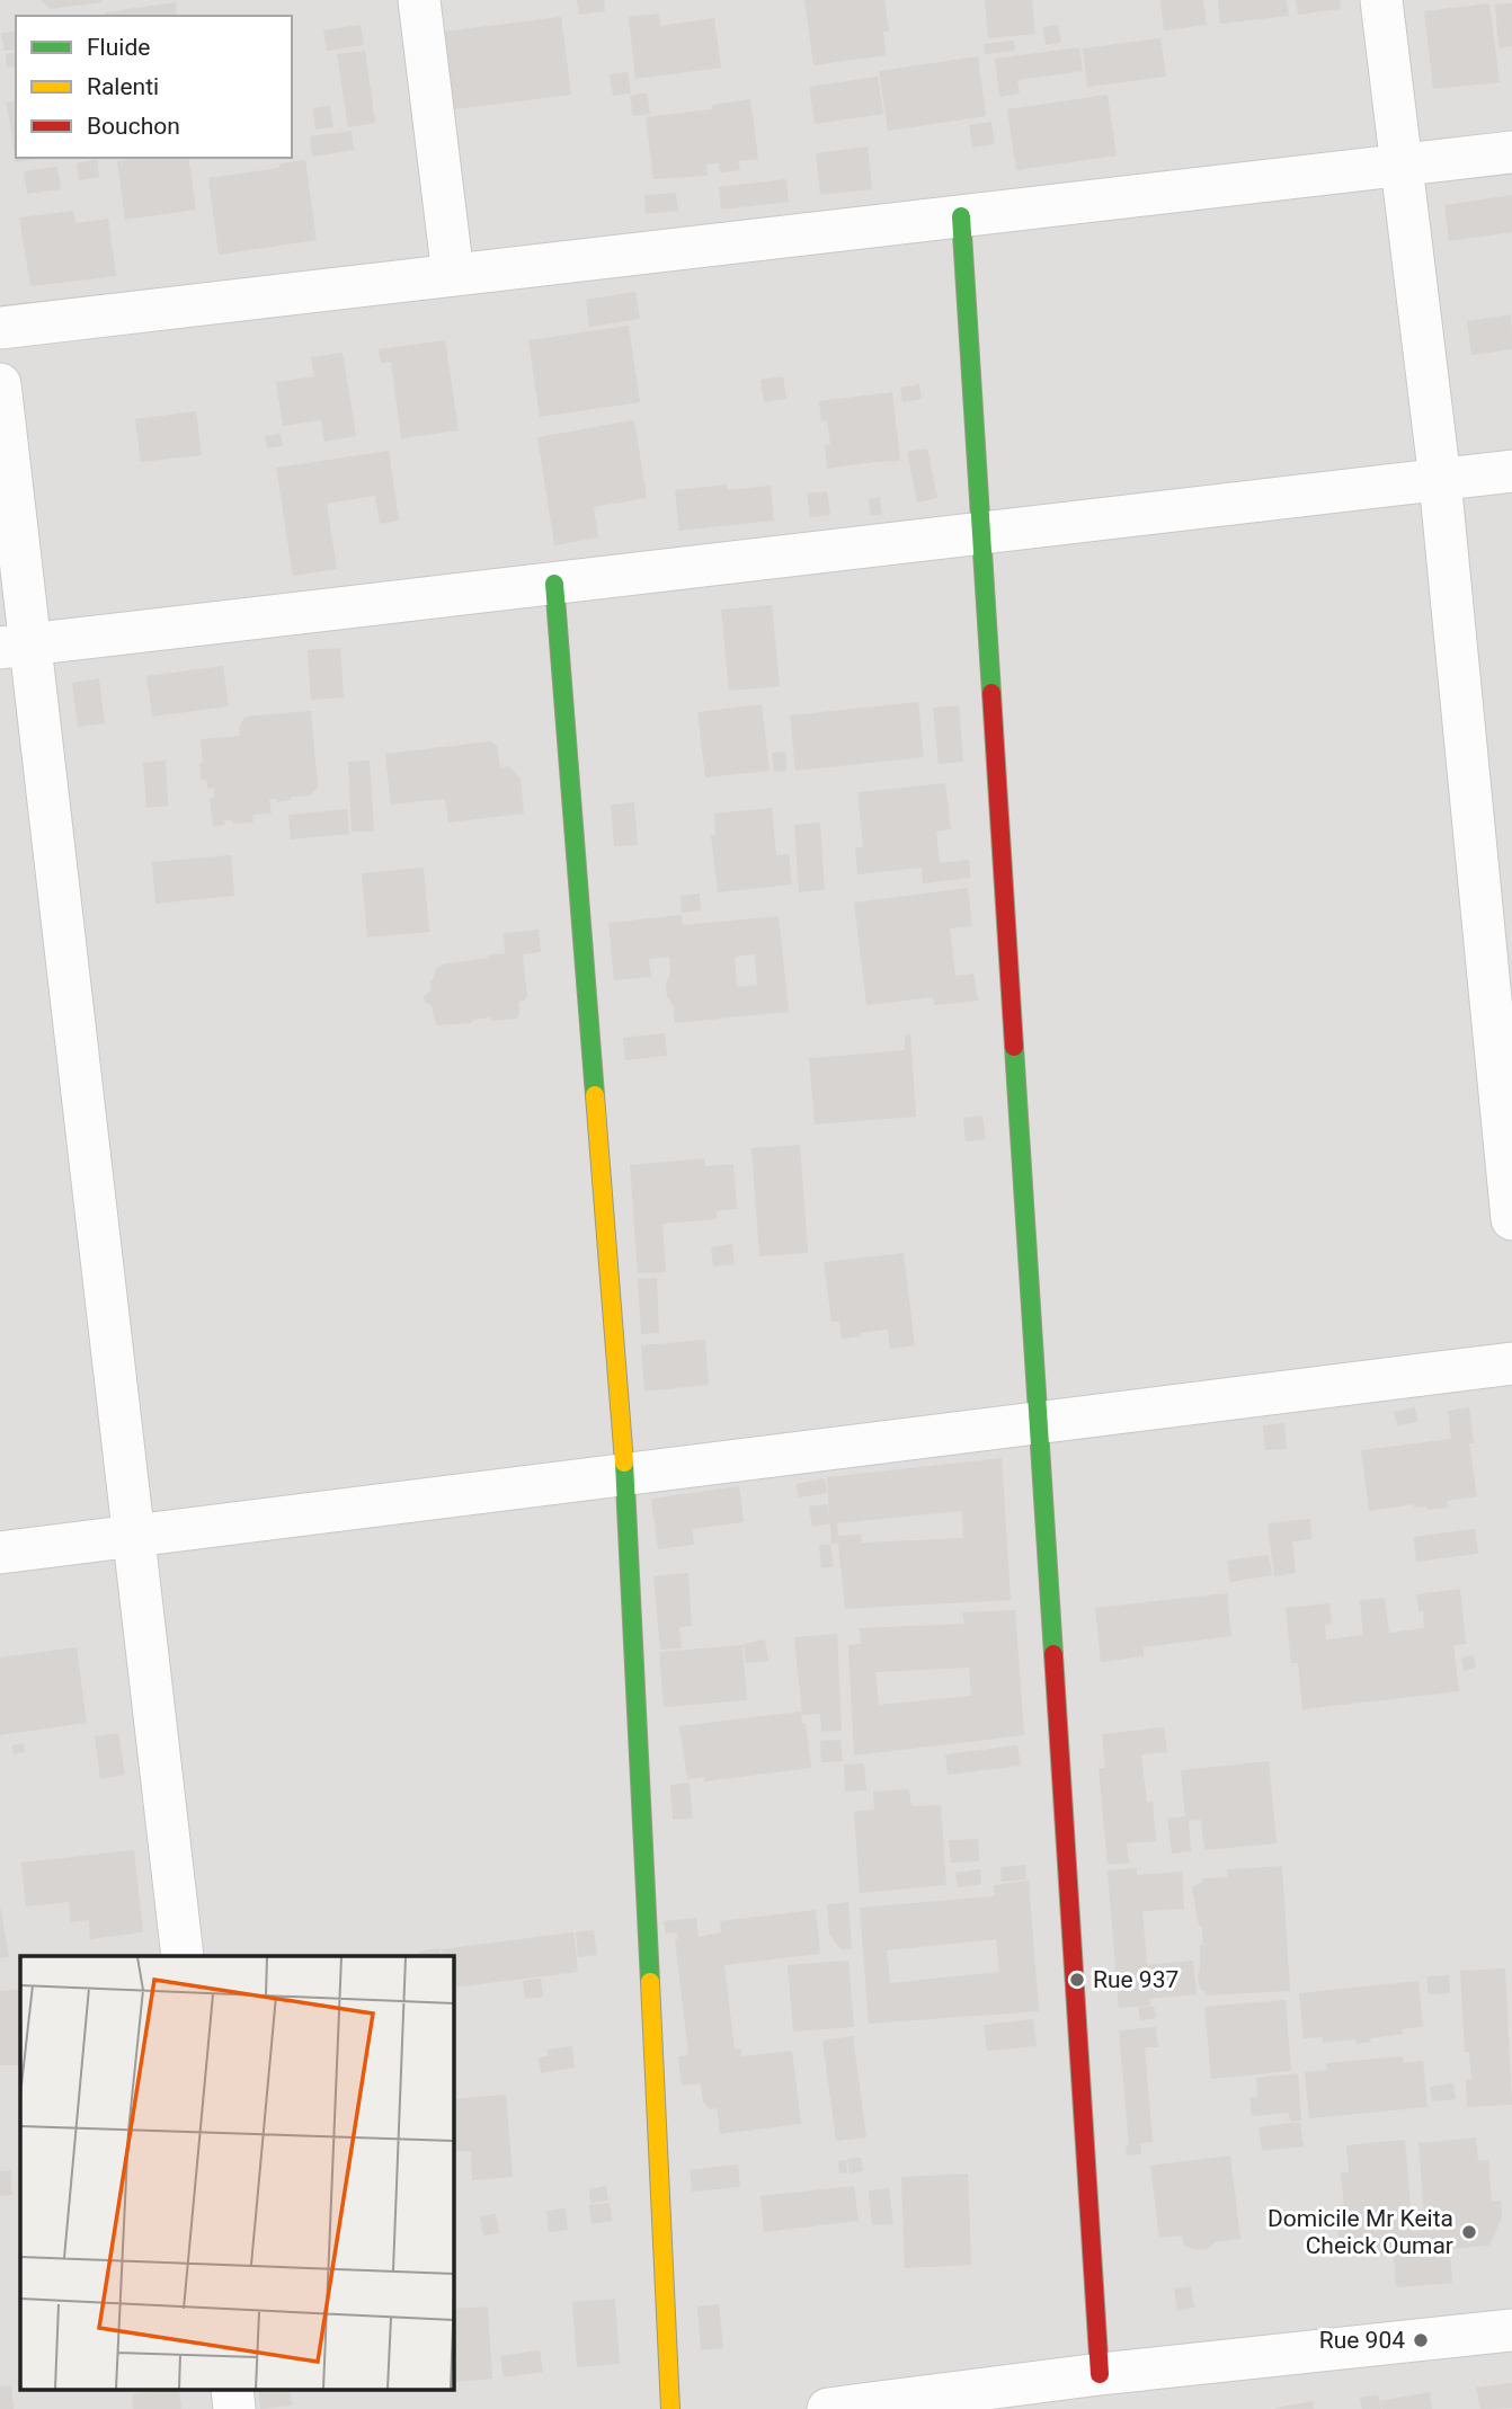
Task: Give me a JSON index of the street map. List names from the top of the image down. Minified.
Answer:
{"places":["Rue 937","Domicile Mr Keita Cheick Oumar","Rue 904"],"legend":["Fluide","Ralenti","Bouchon"]}
